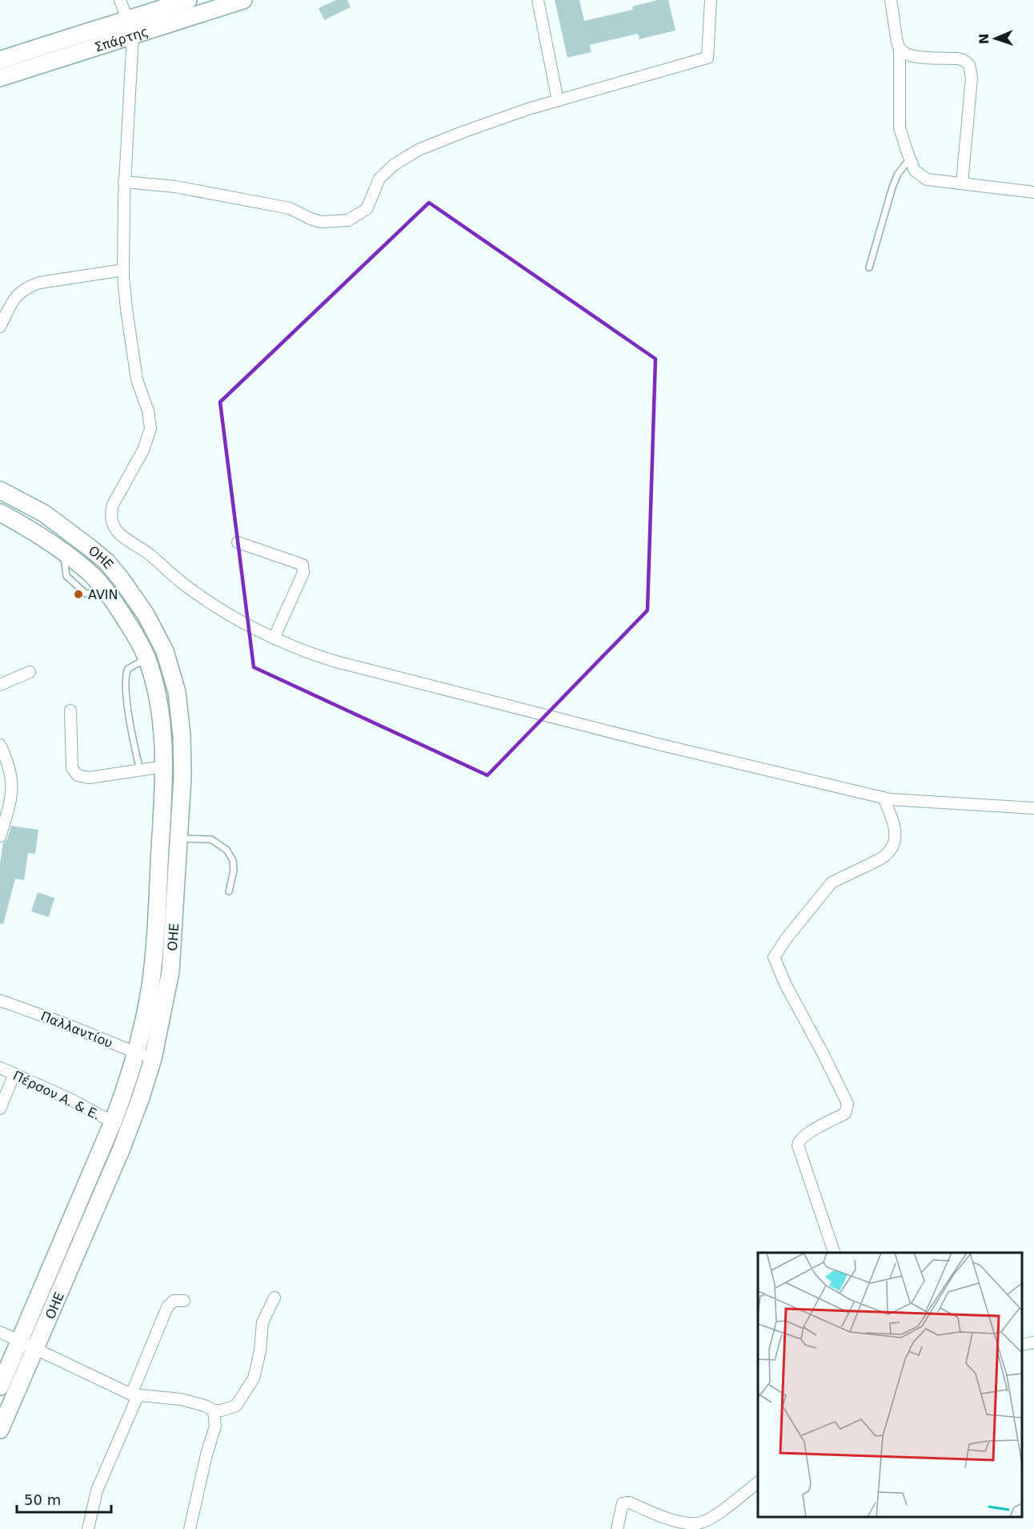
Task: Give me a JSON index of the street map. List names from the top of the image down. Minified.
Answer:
{"streets":{"main road":["Σπάρτης","ΟΗΕ"],"street":["Παλλαντίου","Πέρσον Α. & Ε."]},"crossings":[["ΟΗΕ","Παλλαντίου"],["ΟΗΕ","Πέρσον Α. & Ε."]],"places":["AVIN"],"scale_bar":"50 m","north":"left"}
